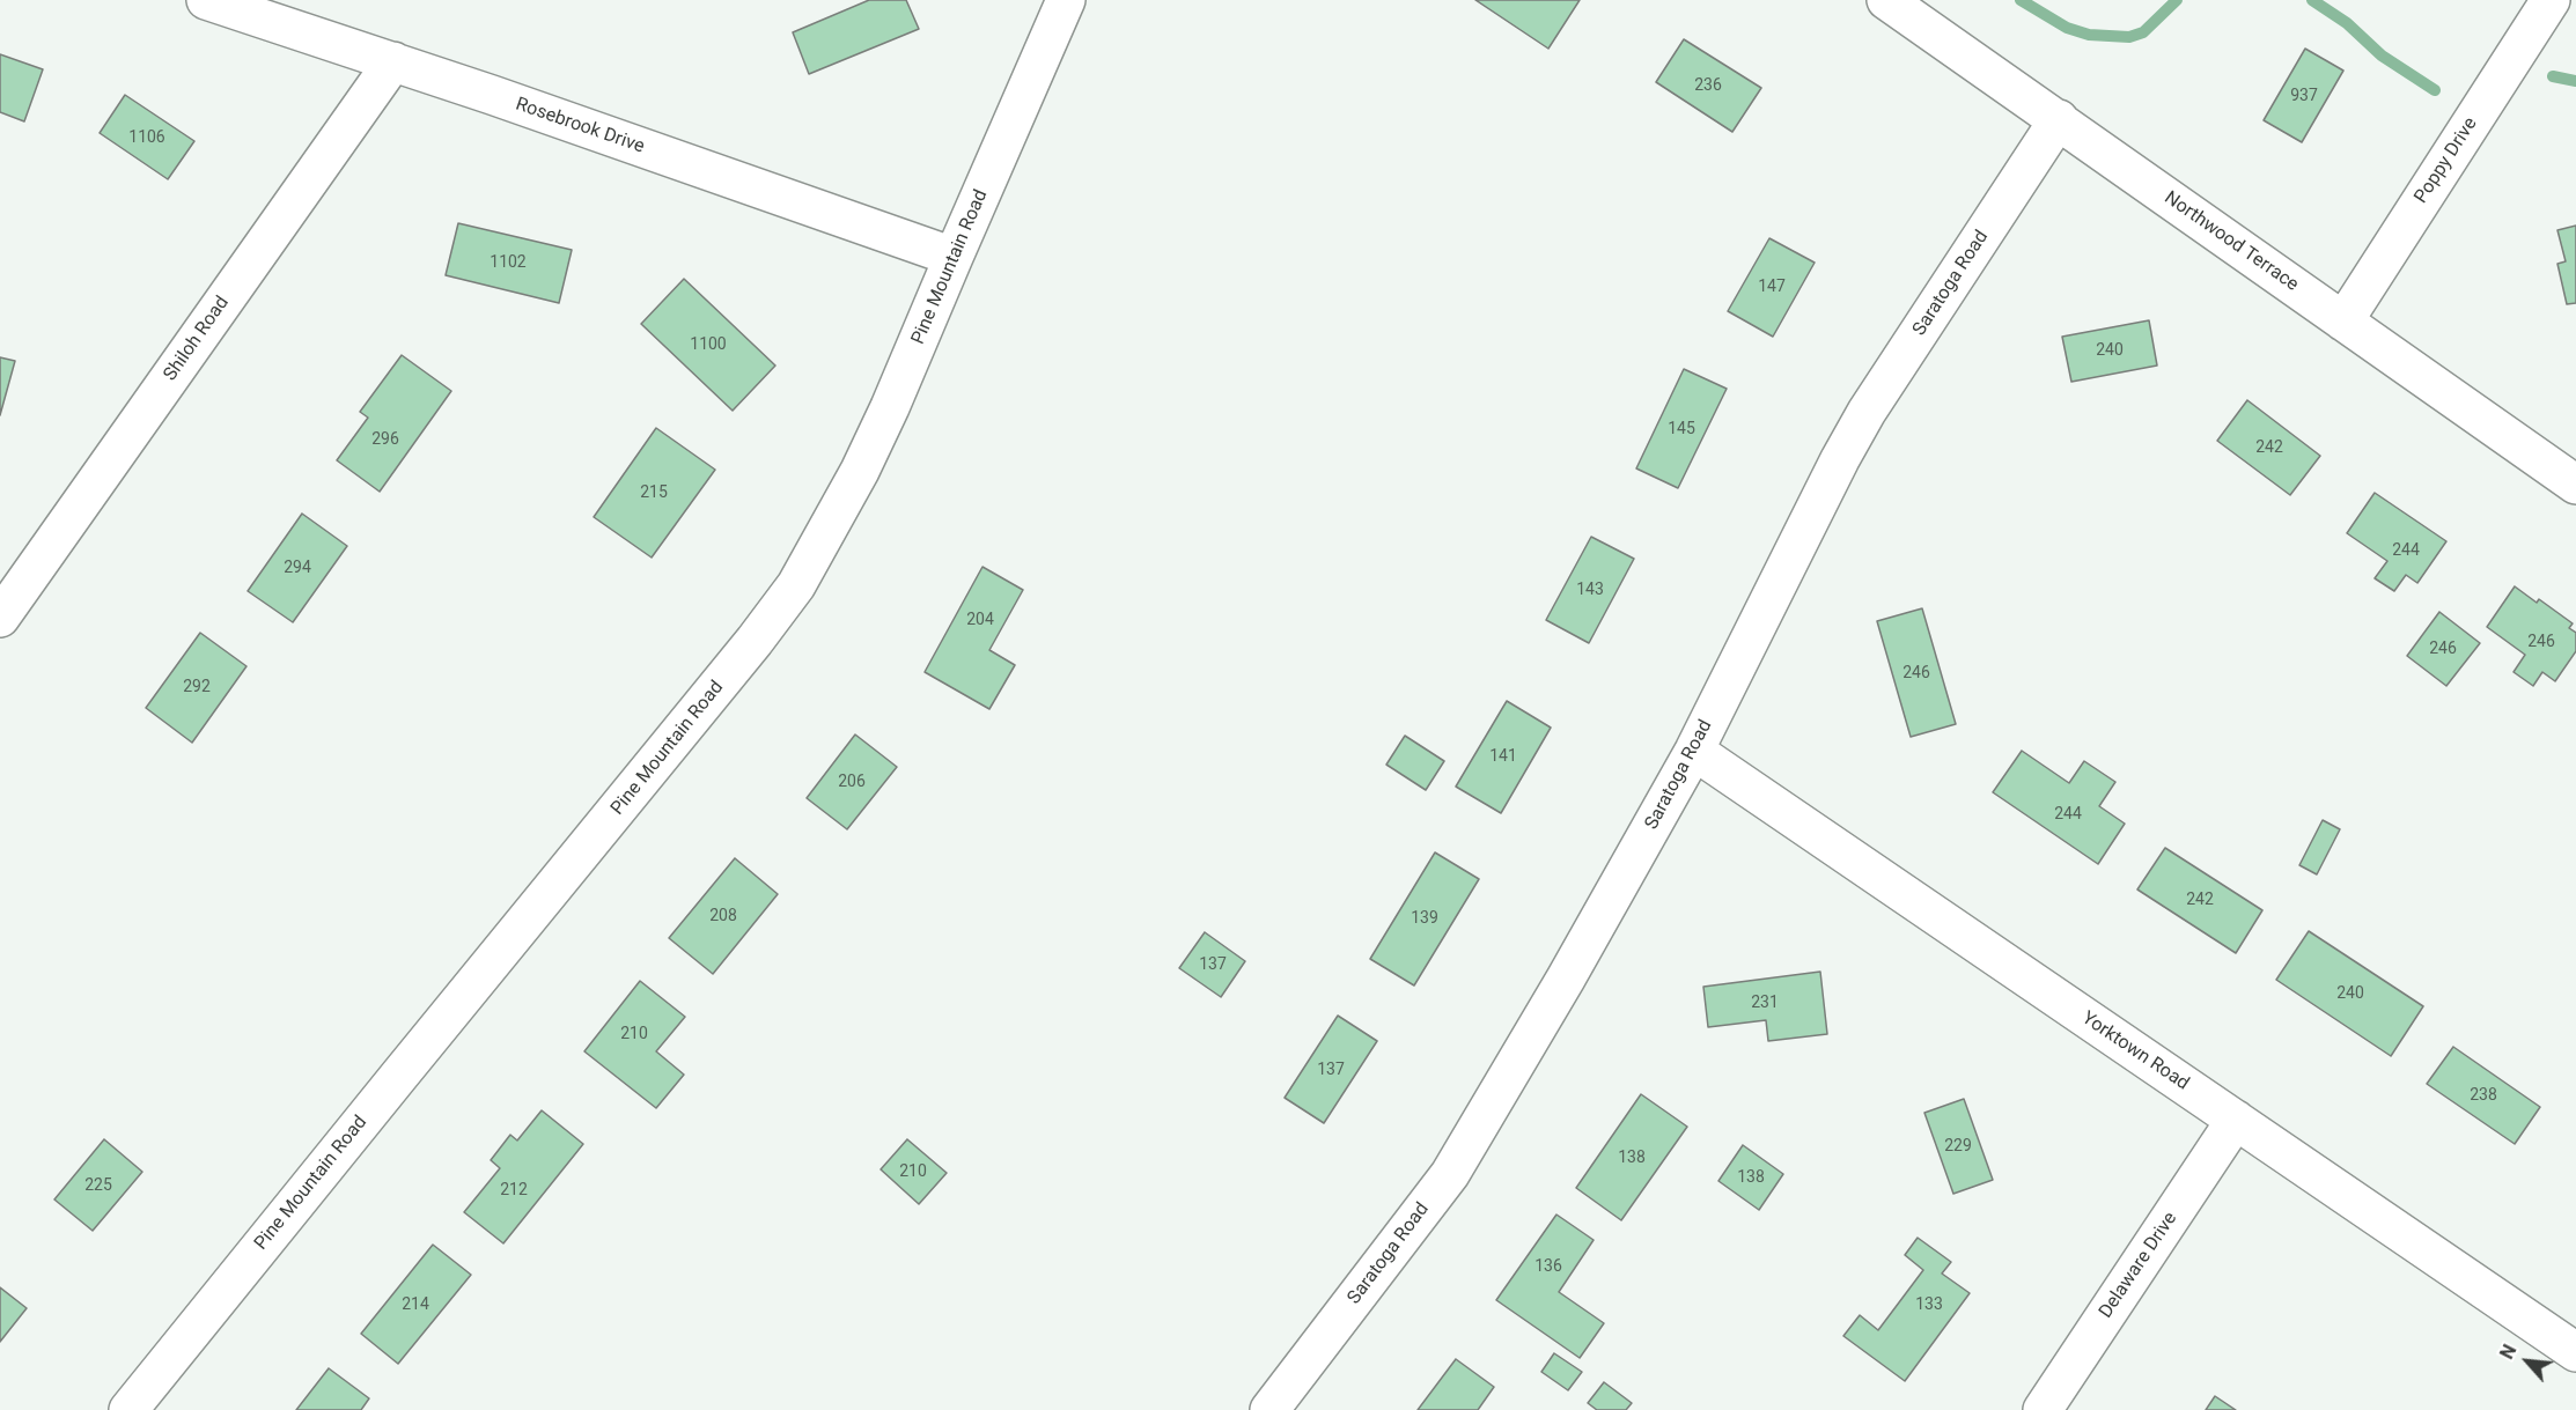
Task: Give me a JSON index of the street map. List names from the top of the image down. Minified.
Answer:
{"streets":{"street":["Rosebrook Drive","Poppy Drive","Northwood Terrace","Pine Mountain Road","Saratoga Road","Shiloh Road","Yorktown Road","Delaware Drive"]},"crossings":[["Rosebrook Drive","Pine Mountain Road"],["Rosebrook Drive","Shiloh Road"],["Poppy Drive","Northwood Terrace"],["Northwood Terrace","Saratoga Road"],["Saratoga Road","Yorktown Road"],["Yorktown Road","Delaware Drive"]],"house_numbers":["236","937","1106","1102","147","1100","240","145","296","242","215","244","294","143","204","246","246","246","292","141","206","244","242","208","139","137","240","231","210","137","238","229","138","210","138","225","212","136","214","133"],"north":"top left"}
